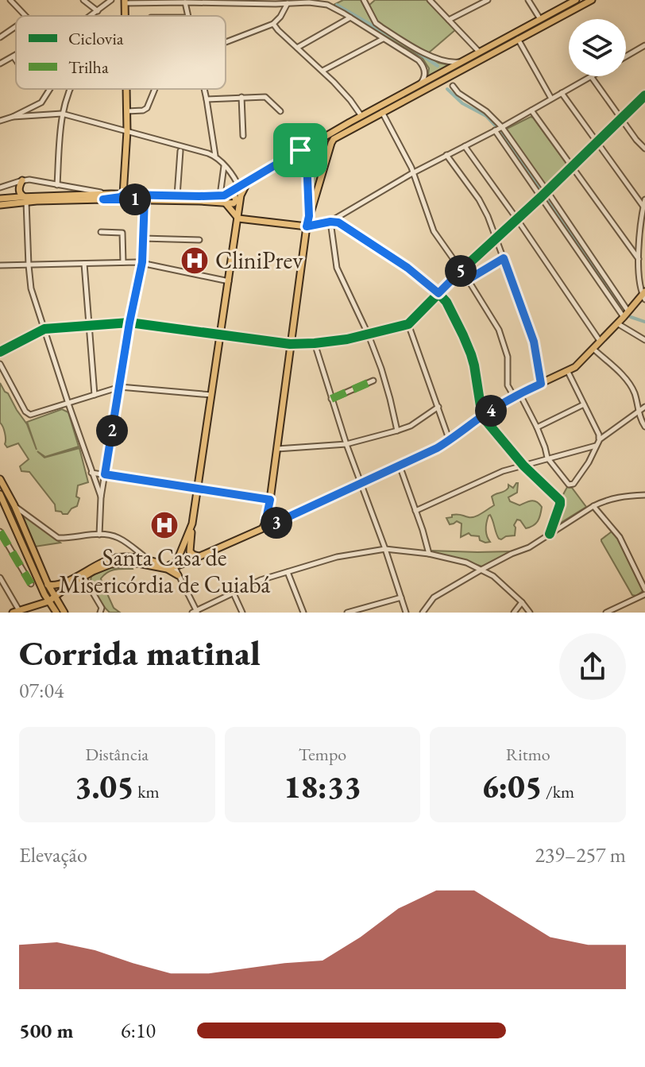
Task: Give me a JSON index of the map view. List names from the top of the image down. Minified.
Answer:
{"places":{"hospital":["CliniPrev","Santa Casa de Misericórdia de Cuiabá"]},"legend":["Ciclovia","Trilha"],"page":{"pins":["1","5","4","2","3"],"heading":["Corrida matinal","07:04"],"stats":[["Distância","3.05 km"],["Tempo","18:33"],["Ritmo","6:05 /km"]],"chart":["Elevação","239–257 m"],"list":[{"name":"500 m","note":"6:10"}]}}
